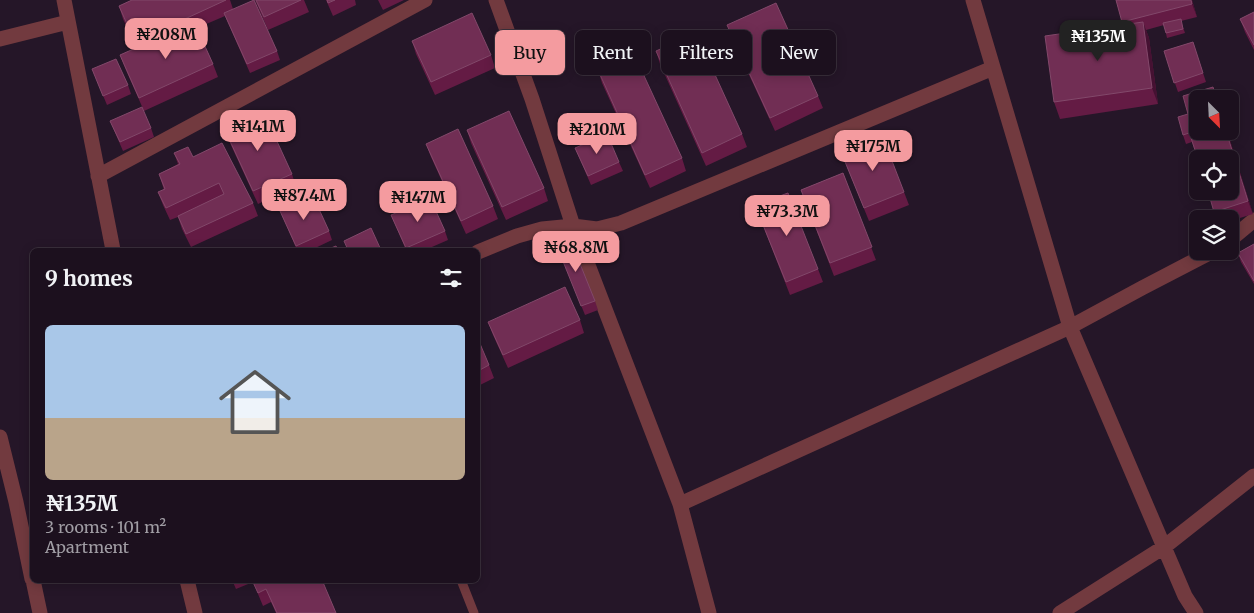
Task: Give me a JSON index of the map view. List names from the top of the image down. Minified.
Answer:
{"north":"bottom right","page":{"price":["₦208M","₦135M","₦141M","₦210M","₦175M","₦87.4M","₦147M","₦73.3M","₦68.8M"],"chip":["Buy","Rent","Filters","New"],"heading":"9 homes","list":[{"name":"₦135M","note":"3 rooms · 101 m² · Apartment"}]}}
